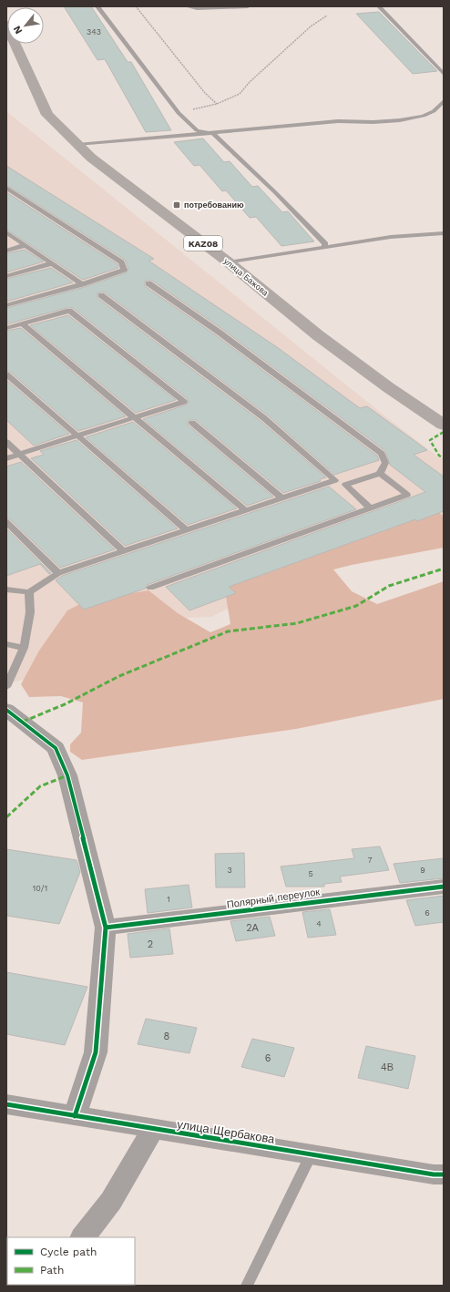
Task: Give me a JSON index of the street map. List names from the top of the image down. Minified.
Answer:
{"streets":{"highway":["KAZ08","улица Бажова"],"street":["Полярный переулок","улица Щербакова"]},"places":{"transit":["потребованию"]},"house_numbers":["343","7","3","9","5","10/1","1","6","4","2А","2","8","6","4В"],"legend":["Cycle path","Path"],"north":"bottom left"}
